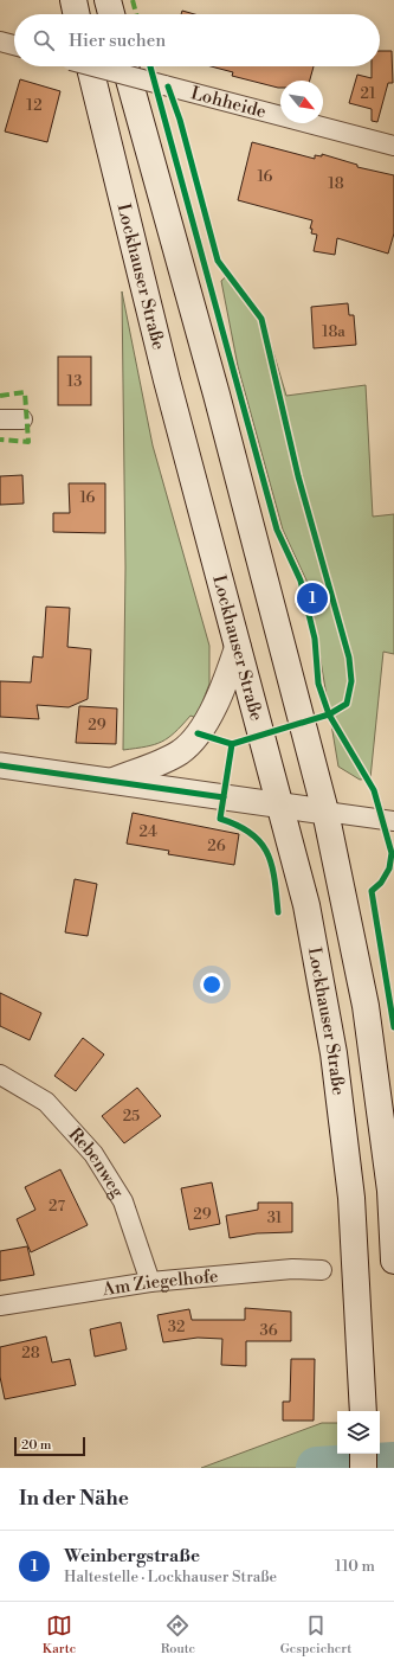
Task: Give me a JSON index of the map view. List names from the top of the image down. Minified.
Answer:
{"streets":{"main road":["Lockhauser Straße"],"street":["Lohheide","Rebenweg","Am Ziegelhofe"]},"crossings":[["Rebenweg","Am Ziegelhofe"]],"house_numbers":["21","12","16","18","18a","13","16","29","24","26","25","27","29","31","32","36","28"],"scale_bar":"20 m","north":"bottom right","page":{"search":"Hier suchen","pins":"1","scale":"20 m","heading":"In der Nähe","list":[{"mark":"1","name":"Weinbergstraße","note":"Haltestelle · Lockhauser Straße","value":"110 m"}],"nav":["Karte","Route","Gespeichert"]}}
